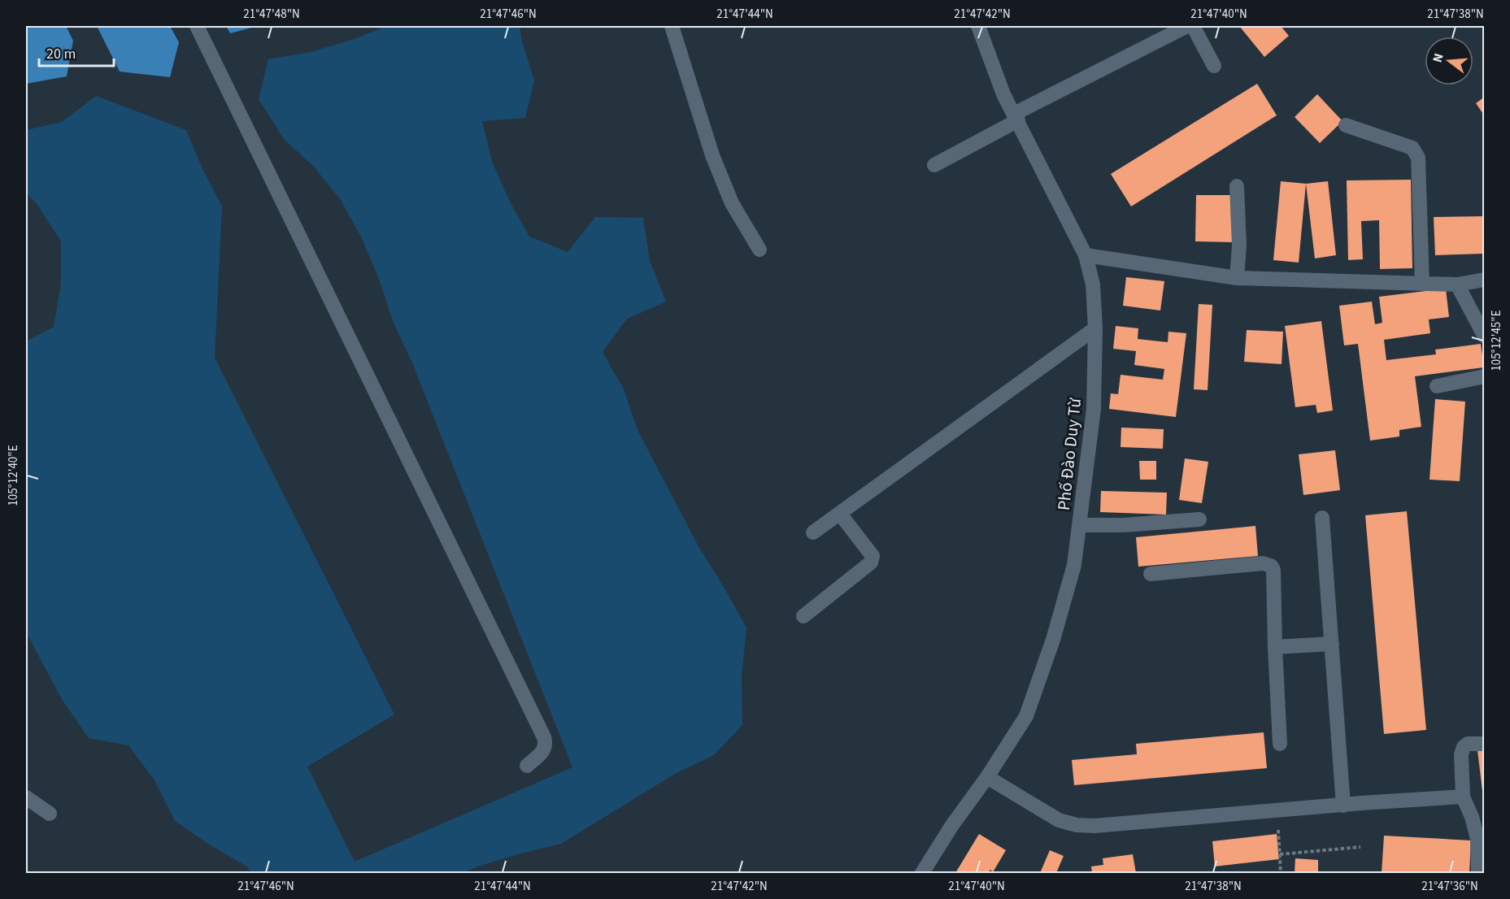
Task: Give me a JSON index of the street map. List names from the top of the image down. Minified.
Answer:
{"streets":{"street":["Phố Đào Duy Từ"]},"scale_bar":"20 m","north":"left","coordinates":["21°47'48\"N","21°47'46\"N","21°47'44\"N","21°47'42\"N","21°47'40\"N","21°47'38\"N","105°12'45\"E","105°12'40\"E","21°47'36\"N"]}
